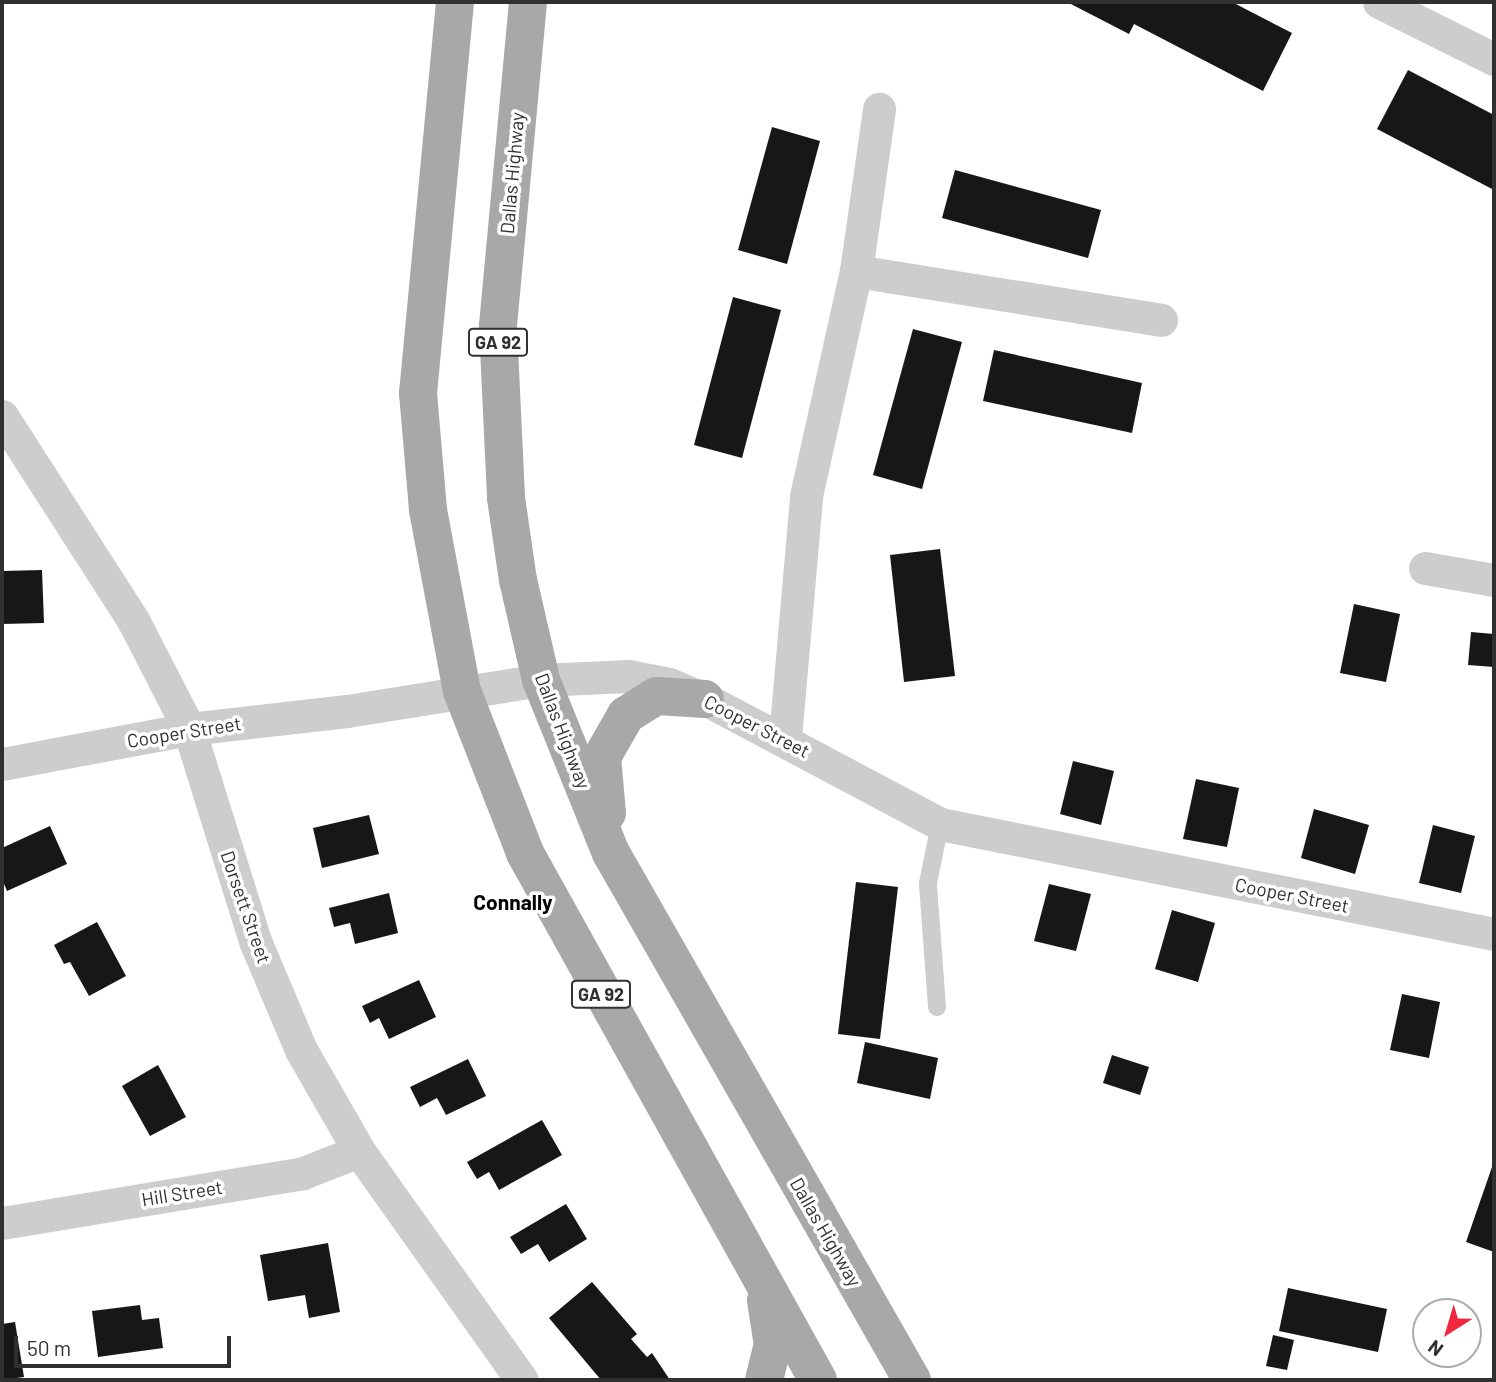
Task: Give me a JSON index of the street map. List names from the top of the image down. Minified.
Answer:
{"streets":{"main road":["Dallas Highway","GA 92"],"street":["Cooper Street","Dorsett Street","Hill Street"]},"crossings":[["Dallas Highway","Cooper Street"],["GA 92","Cooper Street"],["Cooper Street","Dorsett Street"],["Dorsett Street","Hill Street"]],"districts":["Connally"],"scale_bar":"50 m","north":"bottom left"}
